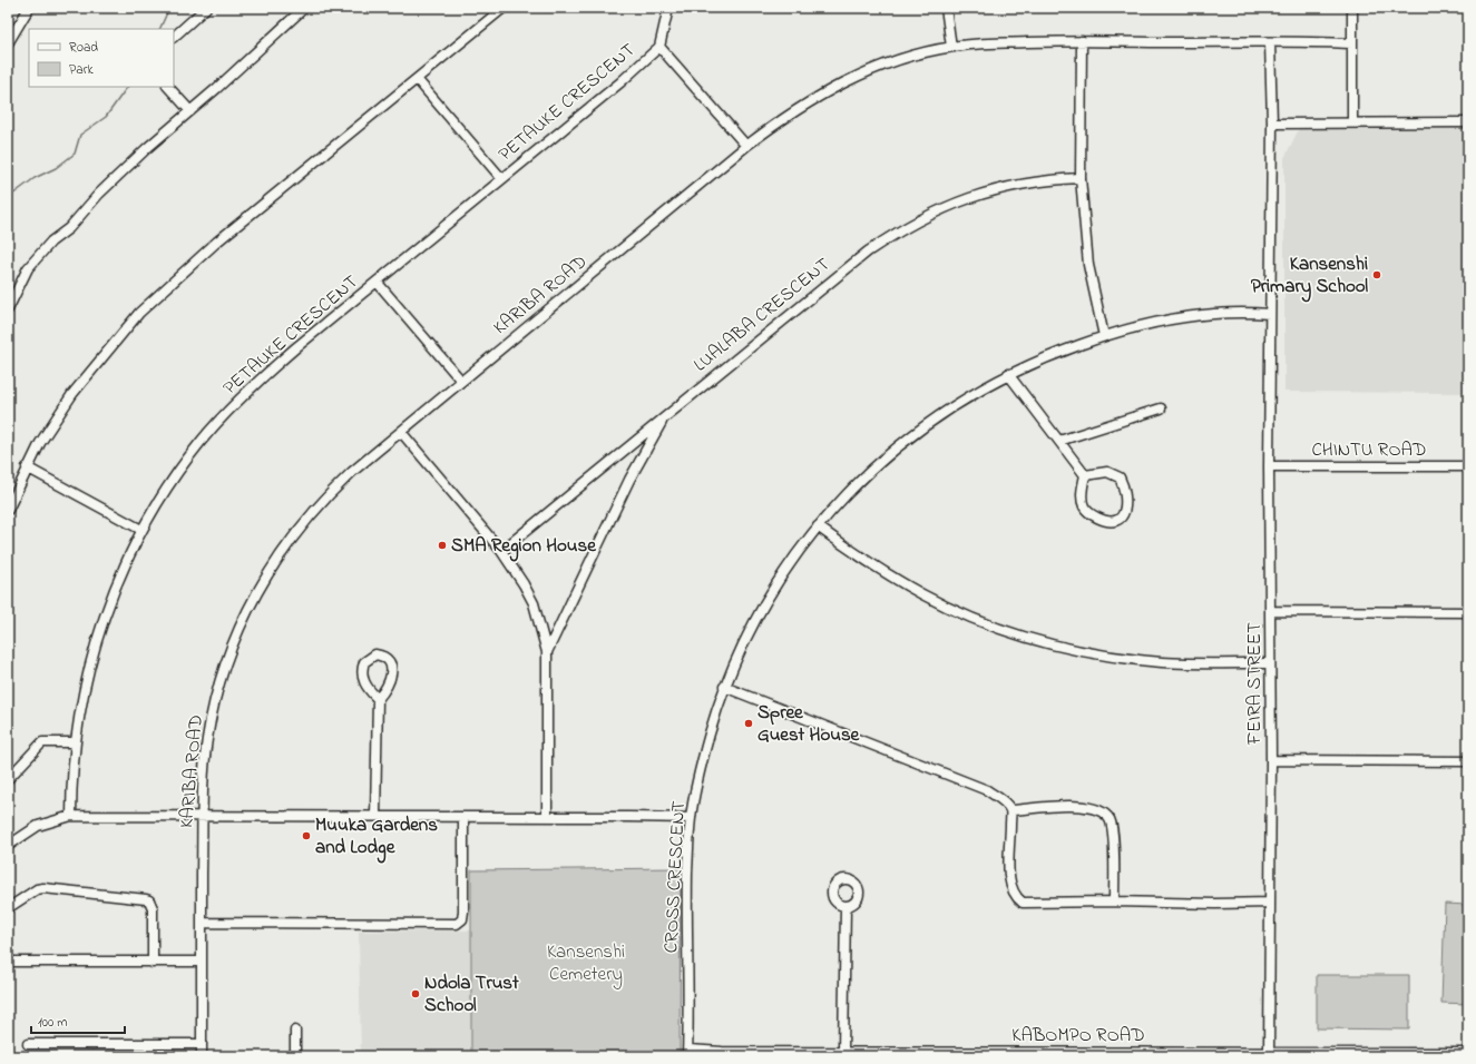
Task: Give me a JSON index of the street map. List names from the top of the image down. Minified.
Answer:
{"streets":{"street":["PETAUKE CRESCENT","KARIBA ROAD","LUALABA CRESCENT","CHINTU ROAD","FEIRA STREET","CROSS CRESCENT","KABOMPO ROAD"]},"crossings":[["KARIBA ROAD","FEIRA STREET"],["CHINTU ROAD","FEIRA STREET"],["FEIRA STREET","CROSS CRESCENT"],["FEIRA STREET","KABOMPO ROAD"],["CROSS CRESCENT","KABOMPO ROAD"]],"parks":["Kansenshi Cemetery"],"places":["Kansenshi Primary School","SMA Region House","Spree Guest House","Muuka Gardens and Lodge","Ndola Trust School"],"legend":["Road","Park"],"scale_bar":"100 m"}
